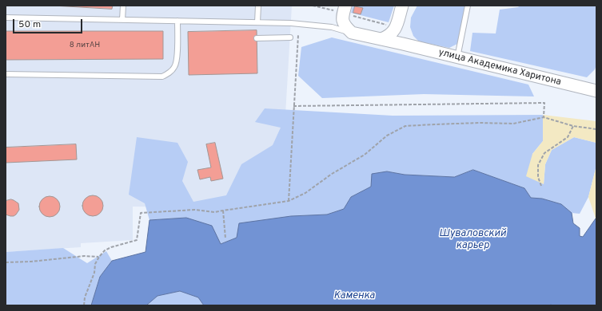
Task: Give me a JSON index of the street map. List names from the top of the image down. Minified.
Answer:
{"streets":{"street":["улица Академика Харитона"]},"water":["Шуваловский карьер","Каменка"],"house_numbers":["8 литАН"],"scale_bar":"50 m"}
